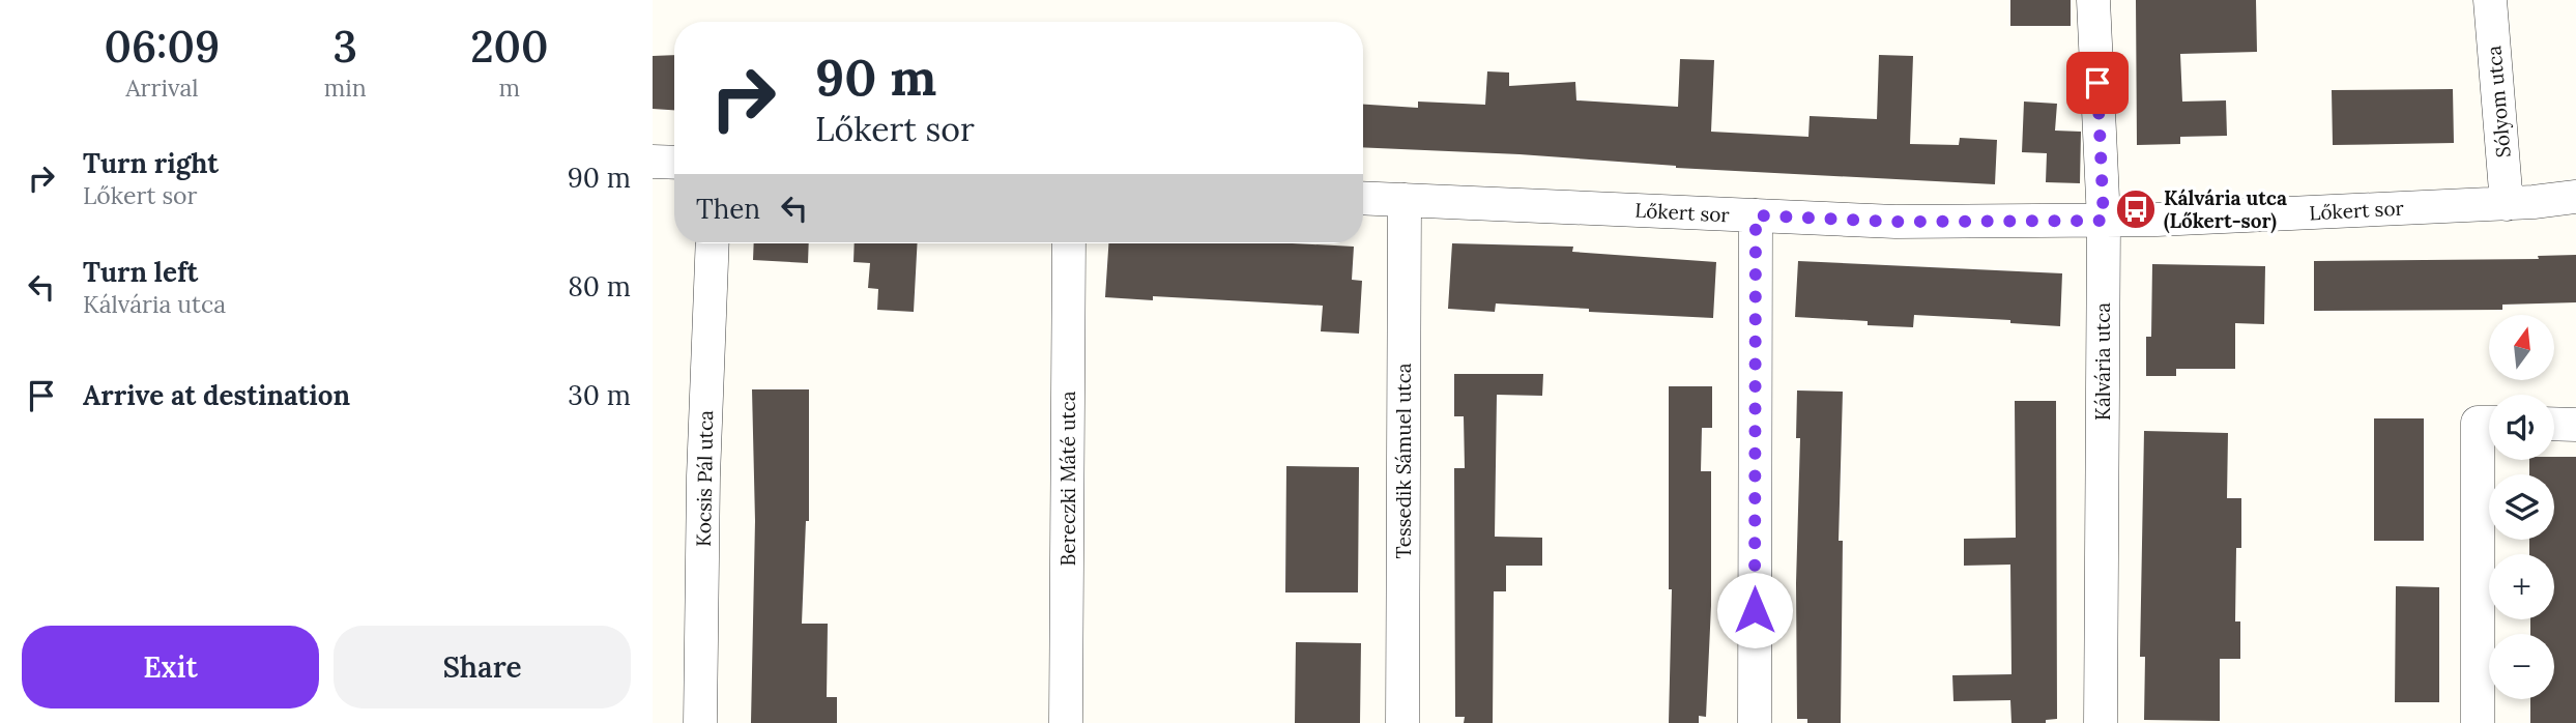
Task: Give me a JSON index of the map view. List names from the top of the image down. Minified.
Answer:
{"streets":{"street":["Sólyom utca","Lőkert sor","Kálvária utca","Tessedik Sámuel utca","Kocsis Pál utca","Bereczki Máté utca"]},"crossings":[["Sólyom utca","Lőkert sor"],["Lőkert sor","Kálvária utca"],["Lőkert sor","Tessedik Sámuel utca"]],"places":{"bus stop":["Kálvária utca (Lőkert-sor)"]},"north":"top","page":{"eta":["06:09","Arrival","3","min","200","m"],"turn":["90 m","Lőkert sor"],"list":[{"name":"Turn right","note":"Lőkert sor","value":"90 m"},{"name":"Turn left","note":"Kálvária utca","value":"80 m"},{"name":"Arrive at destination","value":"30 m"}],"then":"Then","map_buttons":["+","−"],"buttons":["Exit","Share"]}}
